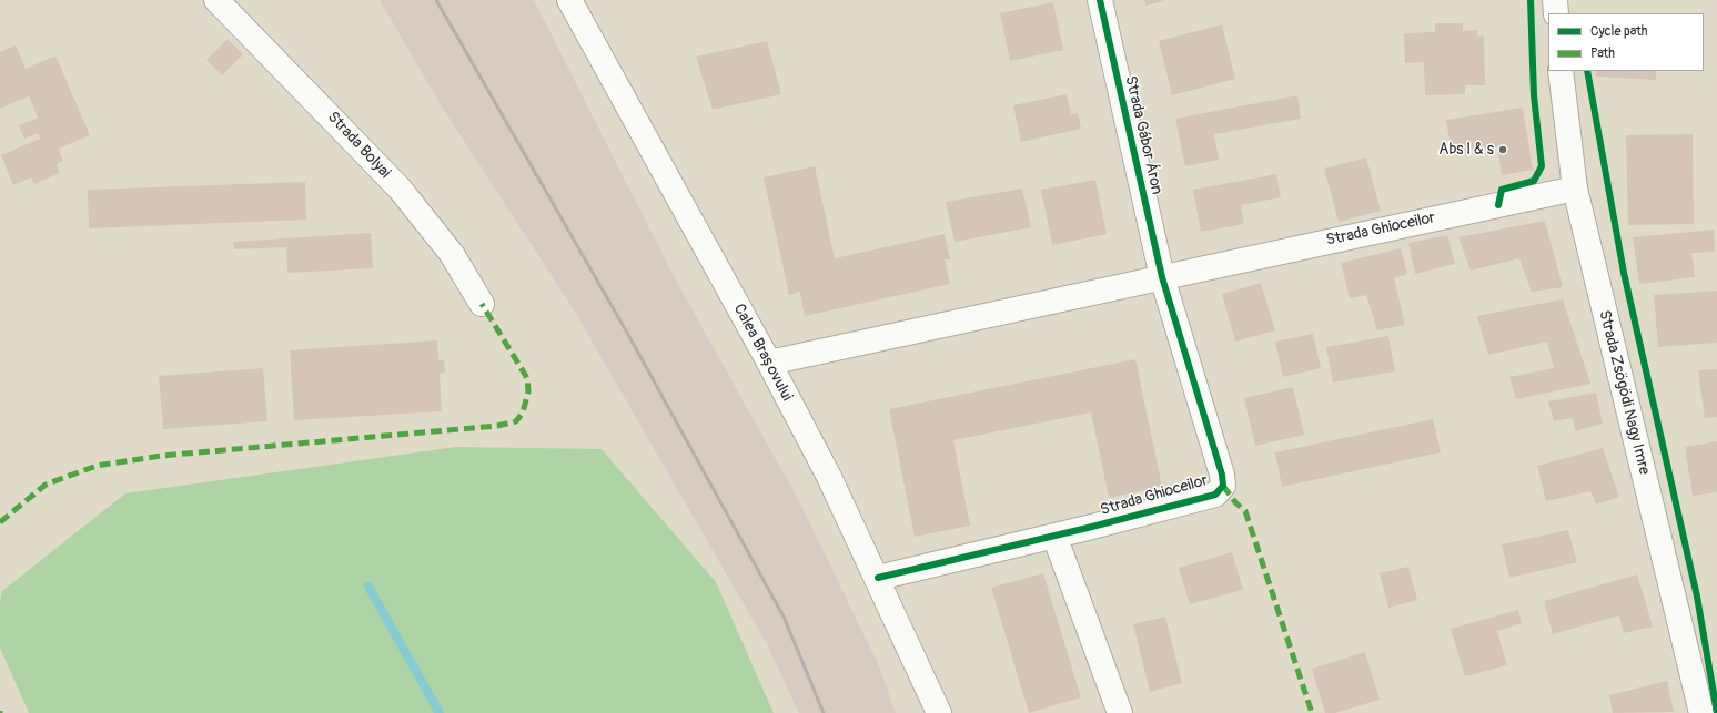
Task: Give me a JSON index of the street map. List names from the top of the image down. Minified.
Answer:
{"streets":{"street":["Strada Gábor Áron","Strada Bolyai","Strada Ghioceilor","Calea Brașovului","Strada Zsögödi Nagy Imre"]},"crossings":[["Strada Gábor Áron","Strada Ghioceilor"],["Strada Ghioceilor","Calea Brașovului"],["Strada Ghioceilor","Strada Zsögödi Nagy Imre"]],"places":["Abs l & s"],"legend":["Cycle path","Path"]}
